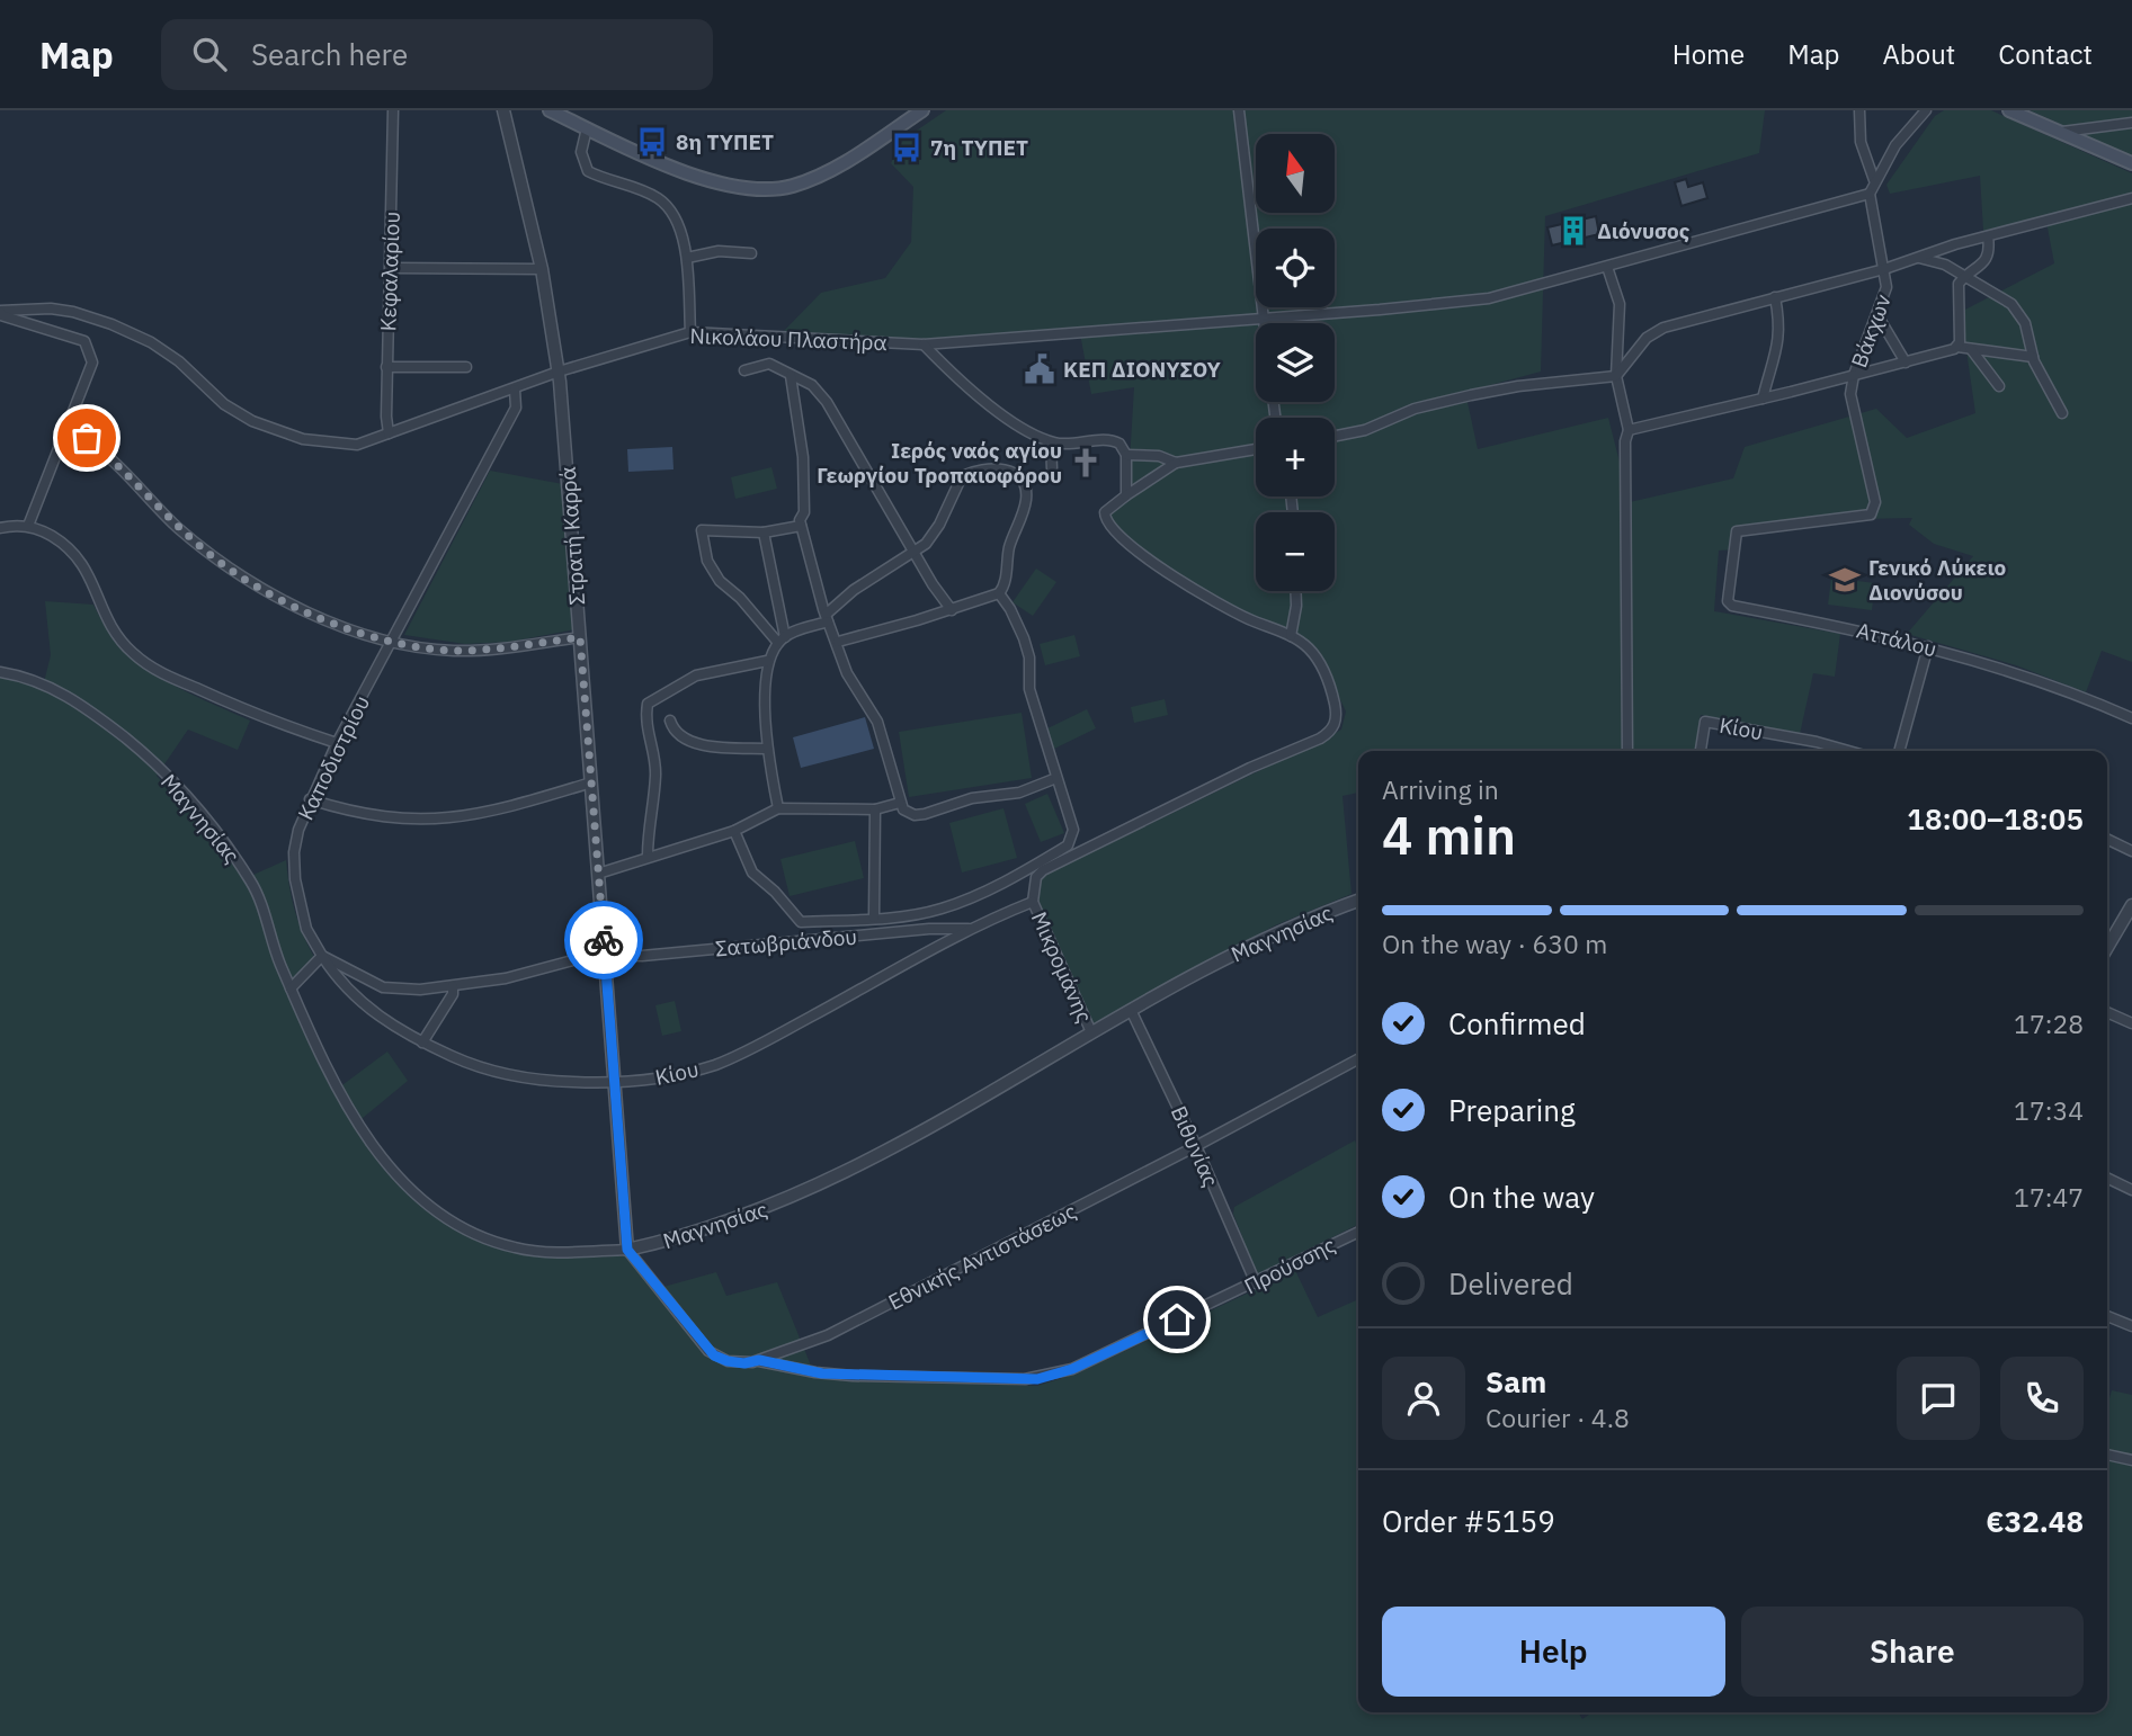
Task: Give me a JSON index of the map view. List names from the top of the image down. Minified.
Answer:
{"streets":{"street":["Κεφαλαρίου","Βάκχων","Νικολάου Πλαστήρα","Στρατή Καρρά","Αττάλου","Κίου","Καποδιστρίου","Μαγνησίας","Σατωβριάνδου","Μικρομάνης","Βιθυνίας","Εθνικής Αντιστάσεως","Προύσσης"]},"crossings":[["Κεφαλαρίου","Νικολάου Πλαστήρα"],["Βάκχων","Νικολάου Πλαστήρα"],["Βάκχων","Αττάλου"],["Νικολάου Πλαστήρα","Στρατή Καρρά"],["Νικολάου Πλαστήρα","Καποδιστρίου"],["Στρατή Καρρά","Κίου"],["Στρατή Καρρά","Μαγνησίας"],["Στρατή Καρρά","Σατωβριάνδου"],["Στρατή Καρρά","Εθνικής Αντιστάσεως"],["Κίου","Καποδιστρίου"],["Κίου","Σατωβριάνδου"],["Κίου","Μικρομάνης"],["Μαγνησίας","Μικρομάνης"],["Μαγνησίας","Βιθυνίας"],["Μαγνησίας","Εθνικής Αντιστάσεως"],["Βιθυνίας","Εθνικής Αντιστάσεως"],["Βιθυνίας","Προύσσης"],["Εθνικής Αντιστάσεως","Προύσσης"]],"places":{"bus stop":["8η ΤΥΠΕΤ","7η ΤΥΠΕΤ"],"building":["Διόνυσος"],"public building":["ΚΕΠ ΔΙΟΝΥΣΟΥ"],"church":["Ιερός ναός αγίου Γεωργίου Τροπαιοφόρου"],"school or university":["Γενικό Λύκειο Διονύσου"]},"north":"top","page":{"header":"Map","search":"Search here","nav":["Home","Map","About","Contact"],"map_buttons":["+","−"],"heading":["4 min","Arriving in","18:00–18:05"],"panel":["Sam","Courier · 4.8","Order #5159","€32.48"],"bar":"On the way · 630 m","list":[["Confirmed","17:28"],["Preparing","17:34"],["On the way","17:47"],"Delivered"],"buttons":["Help","Share"]}}
